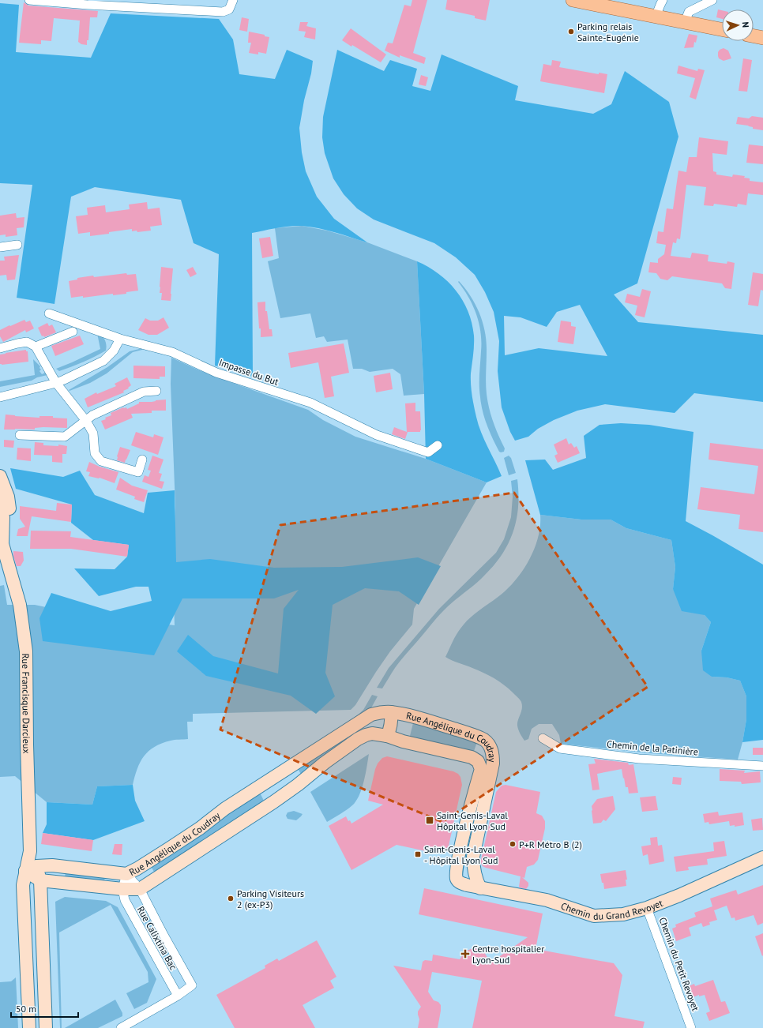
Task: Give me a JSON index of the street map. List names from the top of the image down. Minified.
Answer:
{"streets":{"street":["Impasse du But","Rue Francisque Darcieux","Rue Angélique du Coudray","Chemin de la Patinière","Chemin du Grand Revoyet","Rue Calixtina Bac","Chemin du Petit Revoyet"]},"crossings":[["Rue Francisque Darcieux","Rue Angélique du Coudray"],["Rue Angélique du Coudray","Chemin du Grand Revoyet"],["Rue Angélique du Coudray","Rue Calixtina Bac"],["Chemin du Grand Revoyet","Chemin du Petit Revoyet"]],"places":{"other":["Parking relais Sainte-Eugénie","P+R Métro B (2)","Parking Visiteurs 2 (ex-P3)"],"transit":["Saint-Genis-Laval Hôpital Lyon Sud","Saint-Genis-Laval - Hôpital Lyon Sud"],"health":["Centre hospitalier Lyon-Sud"]},"scale_bar":"50 m","north":"right"}
